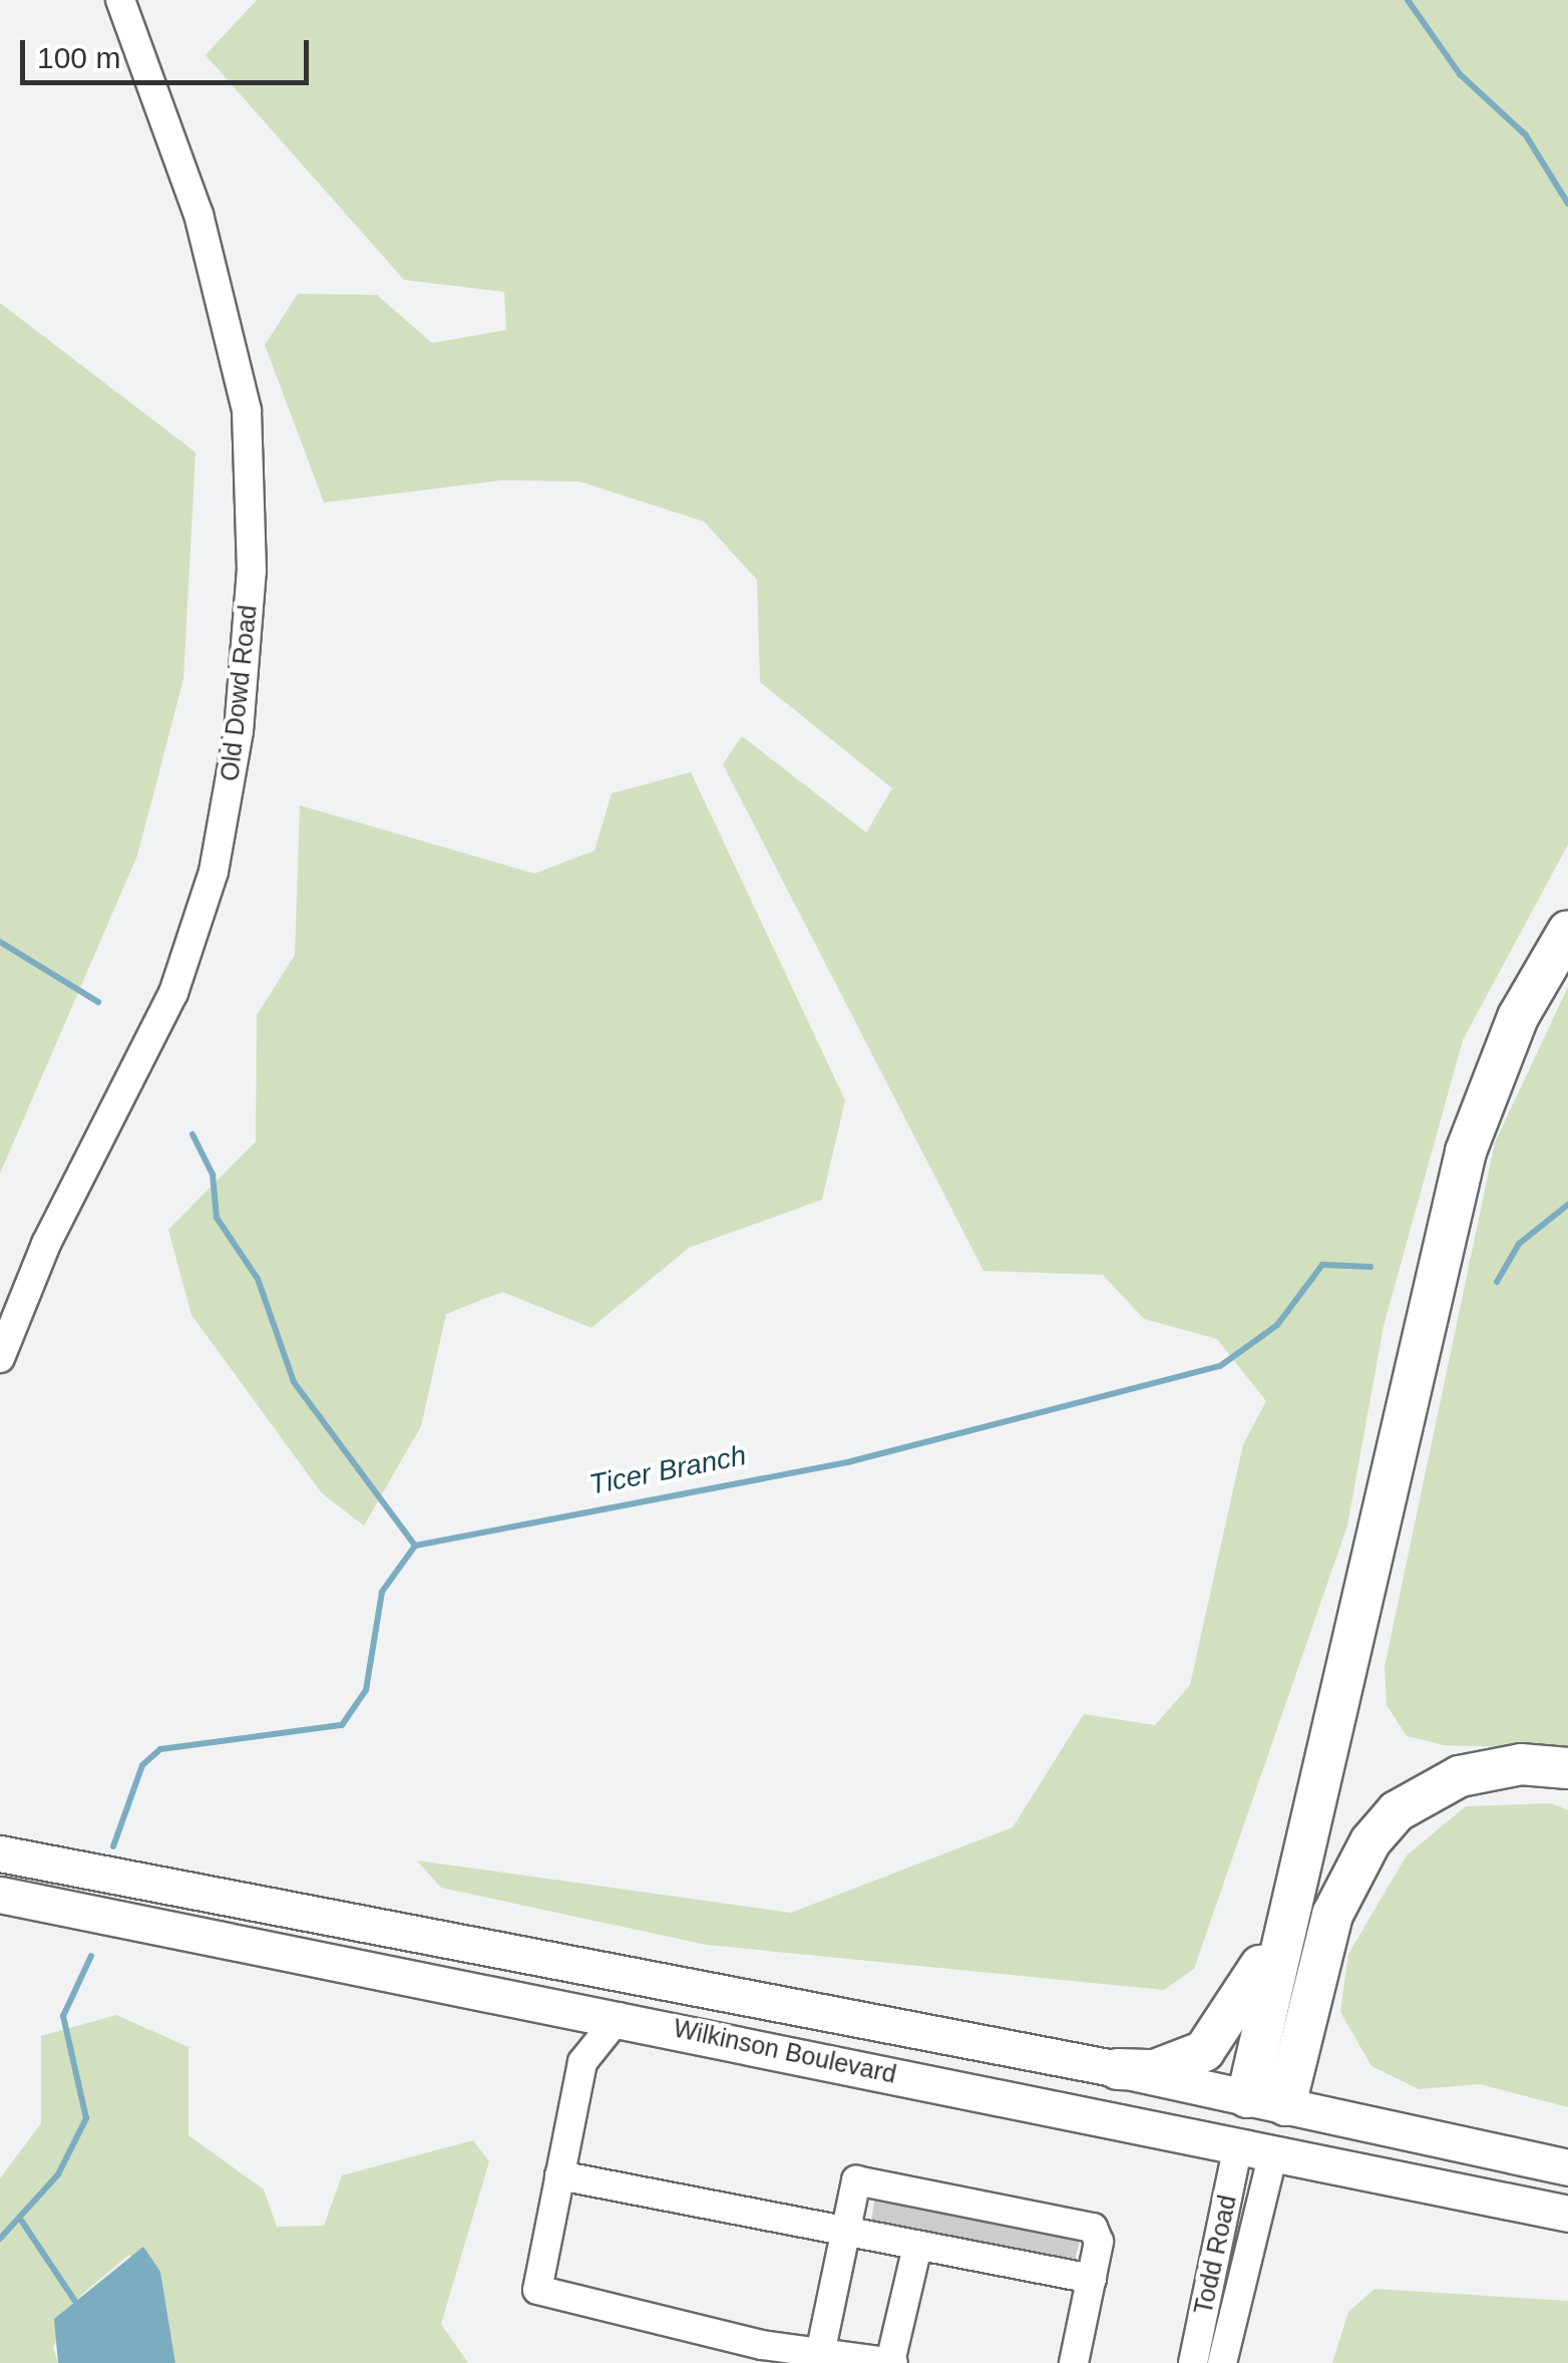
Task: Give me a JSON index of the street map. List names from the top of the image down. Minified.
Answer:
{"streets":{"main road":["Wilkinson Boulevard"],"street":["Old Dowd Road","Todd Road"]},"crossings":[["Wilkinson Boulevard","Todd Road"]],"water":["Ticer Branch"],"scale_bar":"100 m"}
